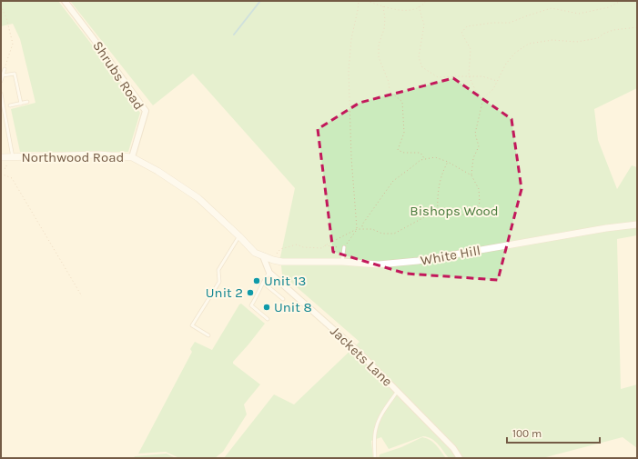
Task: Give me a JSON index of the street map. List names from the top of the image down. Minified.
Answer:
{"streets":{"street":["Shrubs Road","Northwood Road","White Hill","Jackets Lane"]},"crossings":[["Shrubs Road","Northwood Road"],["Northwood Road","White Hill"],["Northwood Road","Jackets Lane"],["White Hill","Jackets Lane"]],"parks":["Bishops Wood"],"places":["Unit 13","Unit 2","Unit 8"],"scale_bar":"100 m"}
